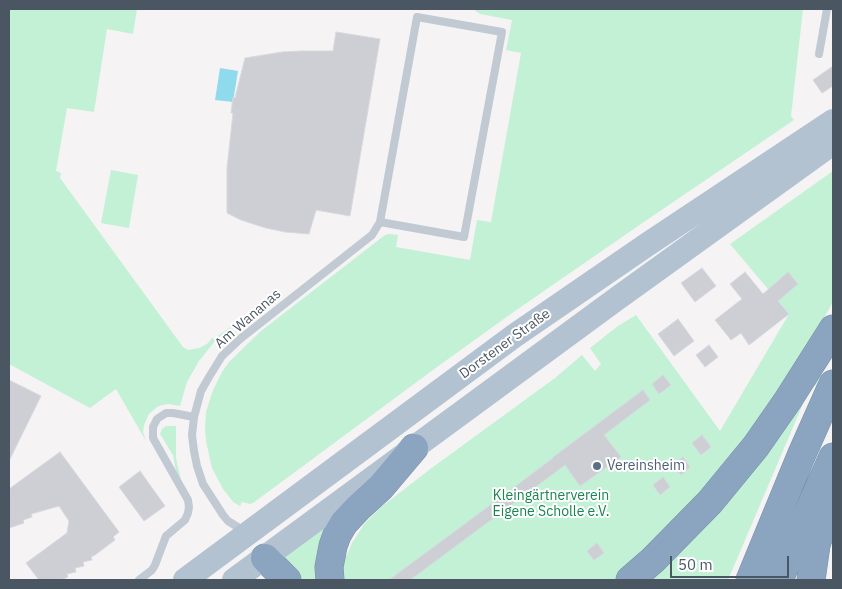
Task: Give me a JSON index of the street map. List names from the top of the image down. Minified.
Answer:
{"streets":{"main road":["Dorstener Straße"],"lane":["Am Wananas"]},"crossings":[["Am Wananas","Dorstener Straße"]],"parks":["Kleingärtnerverein Eigene Scholle e.V."],"places":["Vereinsheim"],"scale_bar":"50 m"}
